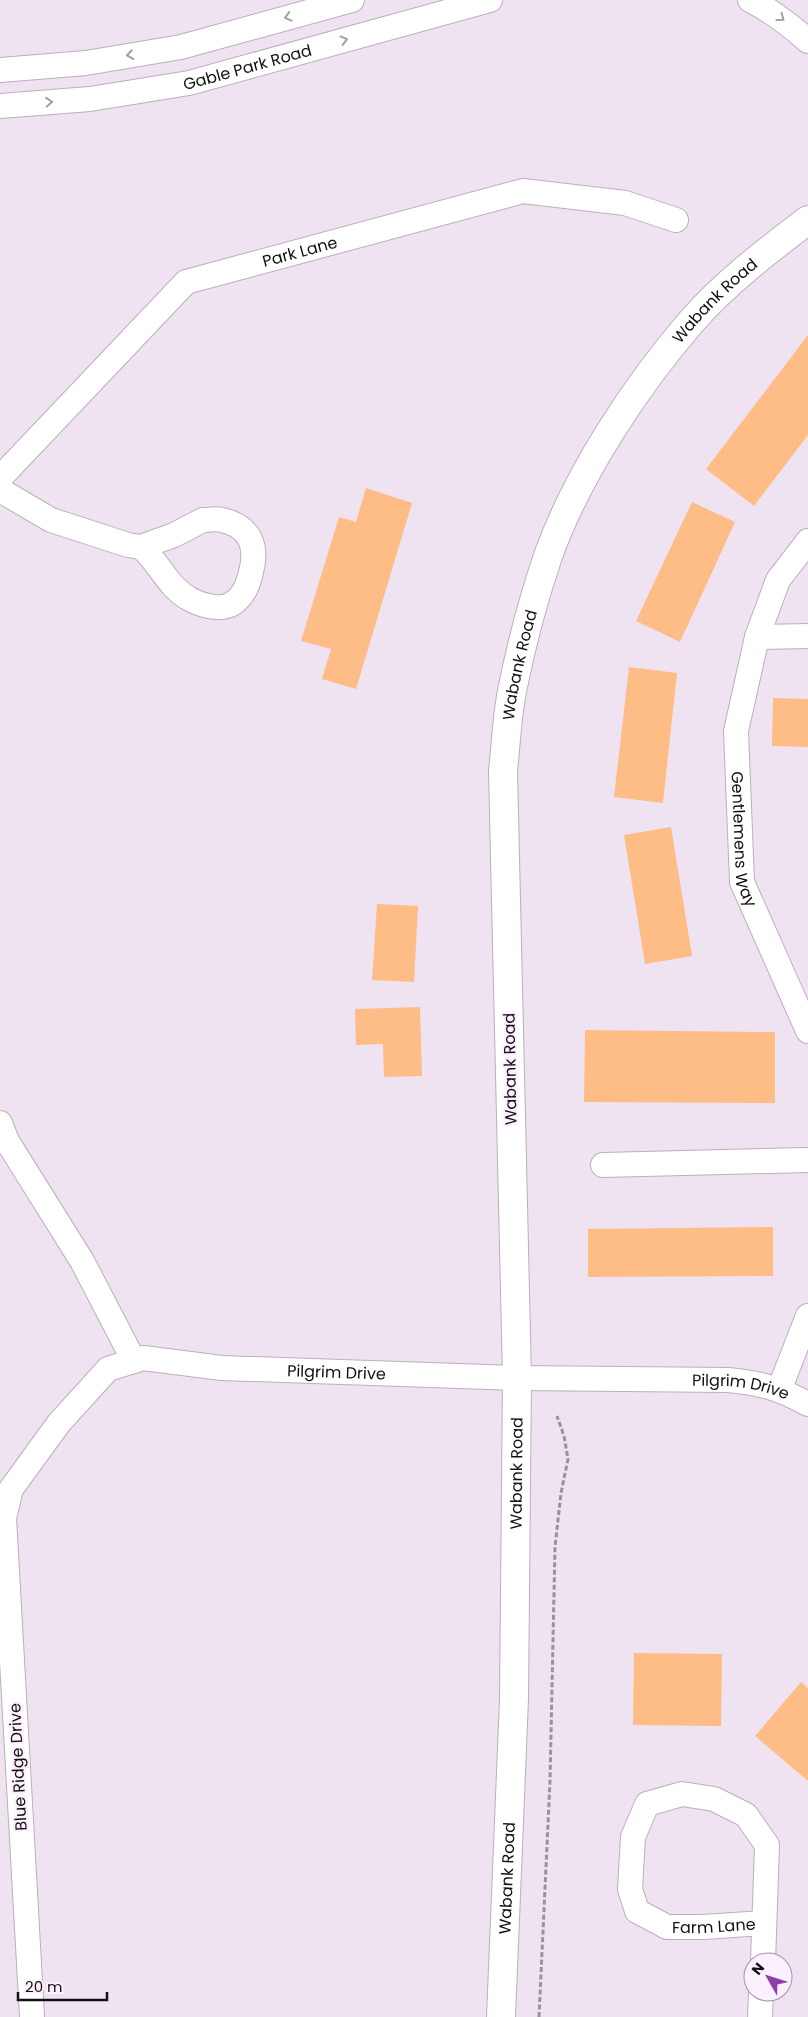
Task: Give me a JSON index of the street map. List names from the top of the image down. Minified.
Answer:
{"streets":{"street":["Gable Park Road","Park Lane","Wabank Road","Gentlemens Way","Pilgrim Drive","Blue Ridge Drive","Farm Lane"]},"crossings":[["Wabank Road","Pilgrim Drive"],["Pilgrim Drive","Blue Ridge Drive"]],"scale_bar":"20 m","north":"top left"}
